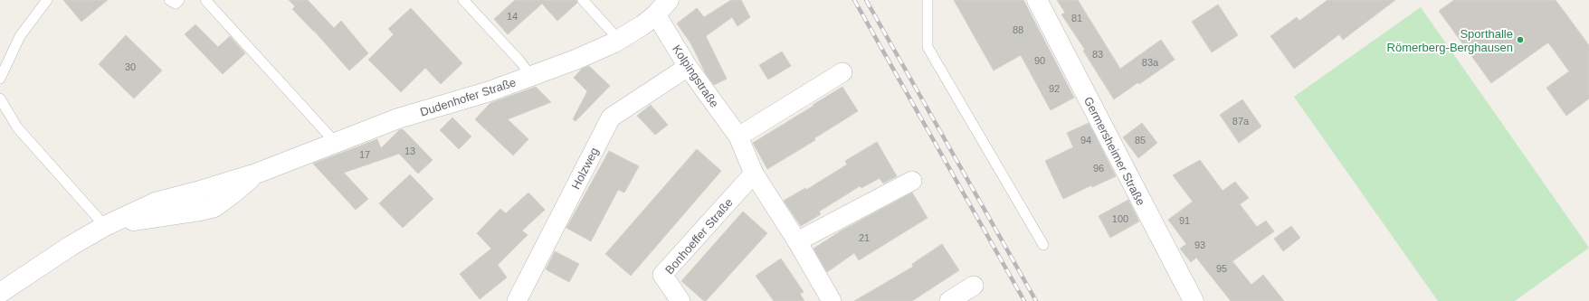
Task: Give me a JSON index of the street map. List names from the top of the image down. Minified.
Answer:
{"streets":{"street":["Kolpingstraße","Dudenhofer Straße","Germersheimer Straße","Holzweg","Bonhoeffer Straße"]},"crossings":[["Kolpingstraße","Dudenhofer Straße"],["Kolpingstraße","Holzweg"],["Kolpingstraße","Bonhoeffer Straße"]],"places":["Sporthalle Römerberg-Berghausen"],"house_numbers":["14","81","88","83","90","83a","30","92","87a","94","85","13","17","96","100","91","21","93","95"]}
